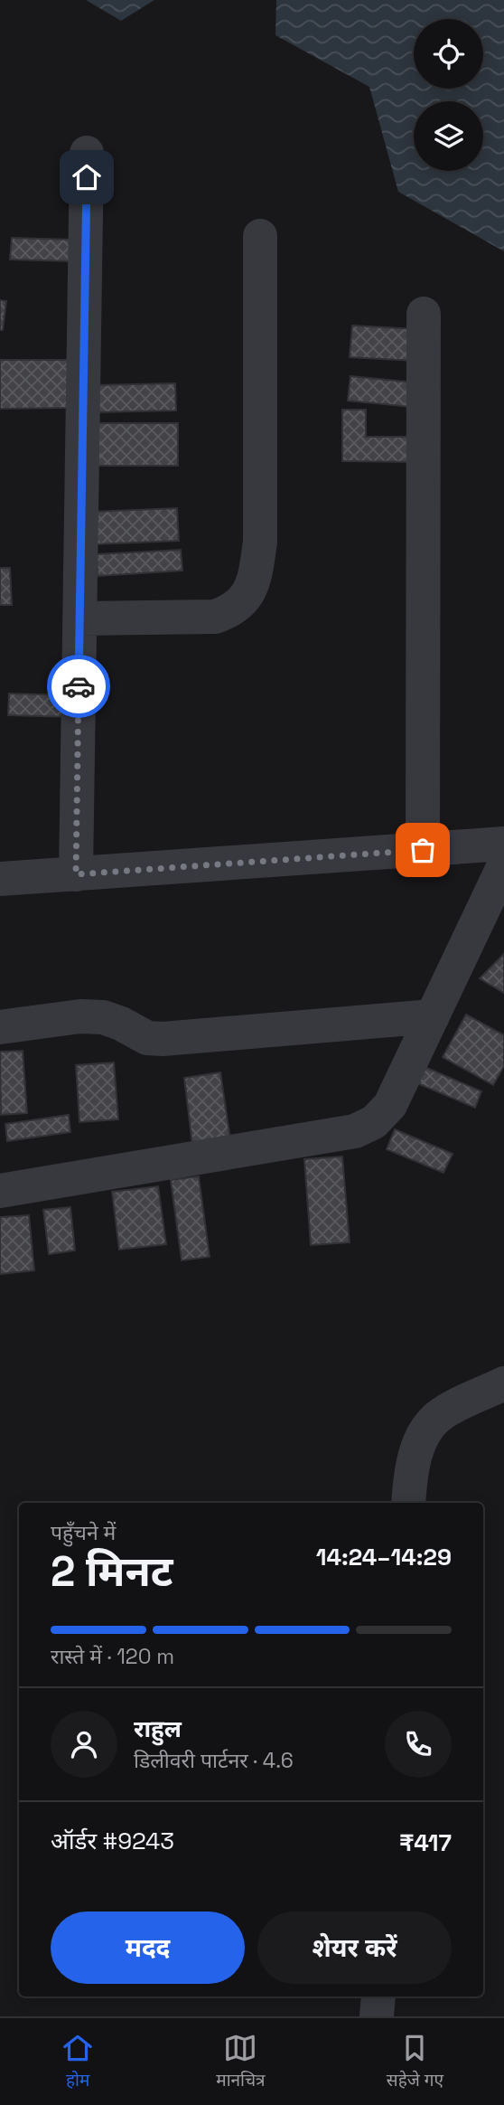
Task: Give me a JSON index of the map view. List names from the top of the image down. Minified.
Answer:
{"page":{"heading":["2 मिनट","पहुँचने में","14:24–14:29"],"panel":["राहुल","डिलीवरी पार्टनर · 4.6","ऑर्डर #9243","₹417"],"bar":"रास्ते में · 120 m","buttons":["मदद","शेयर करें"],"tabs":["होम","मानचित्र","सहेजे गए"]}}
